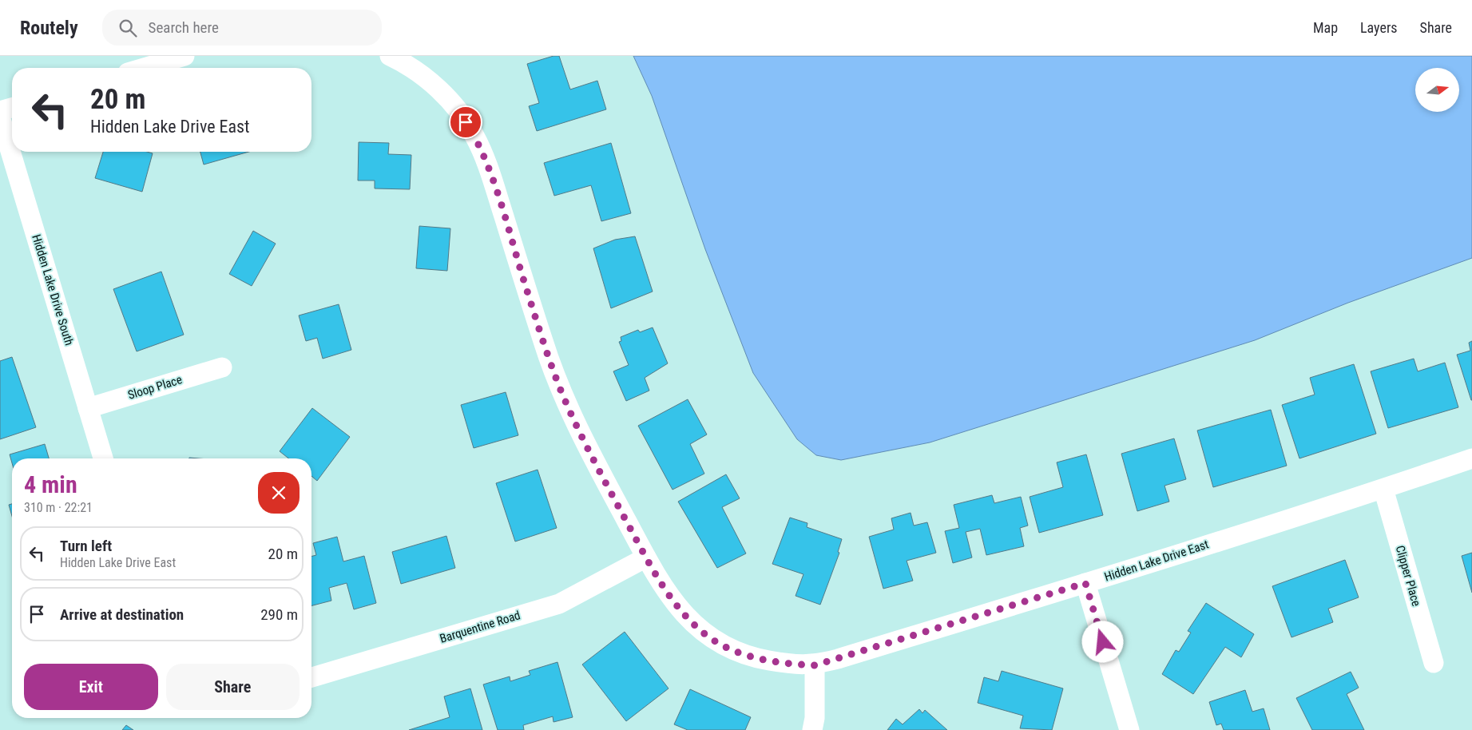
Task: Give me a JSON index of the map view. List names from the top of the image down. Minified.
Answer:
{"streets":{"street":["Hidden Lake Drive South","Sloop Place","Hidden Lake Drive East","Clipper Place","Barquentine Road"]},"crossings":[["Hidden Lake Drive South","Sloop Place"],["Hidden Lake Drive East","Clipper Place"],["Hidden Lake Drive East","Barquentine Road"]],"north":"right","page":{"header":"Routely","search":"Search here","nav":["Map","Layers","Share"],"turn":["20 m","Hidden Lake Drive East"],"heading":["4 min","310 m · 22:21"],"list":[{"name":"Turn left","note":"Hidden Lake Drive East","value":"20 m"},{"name":"Arrive at destination","value":"290 m"}],"buttons":["Exit","Share"]}}
